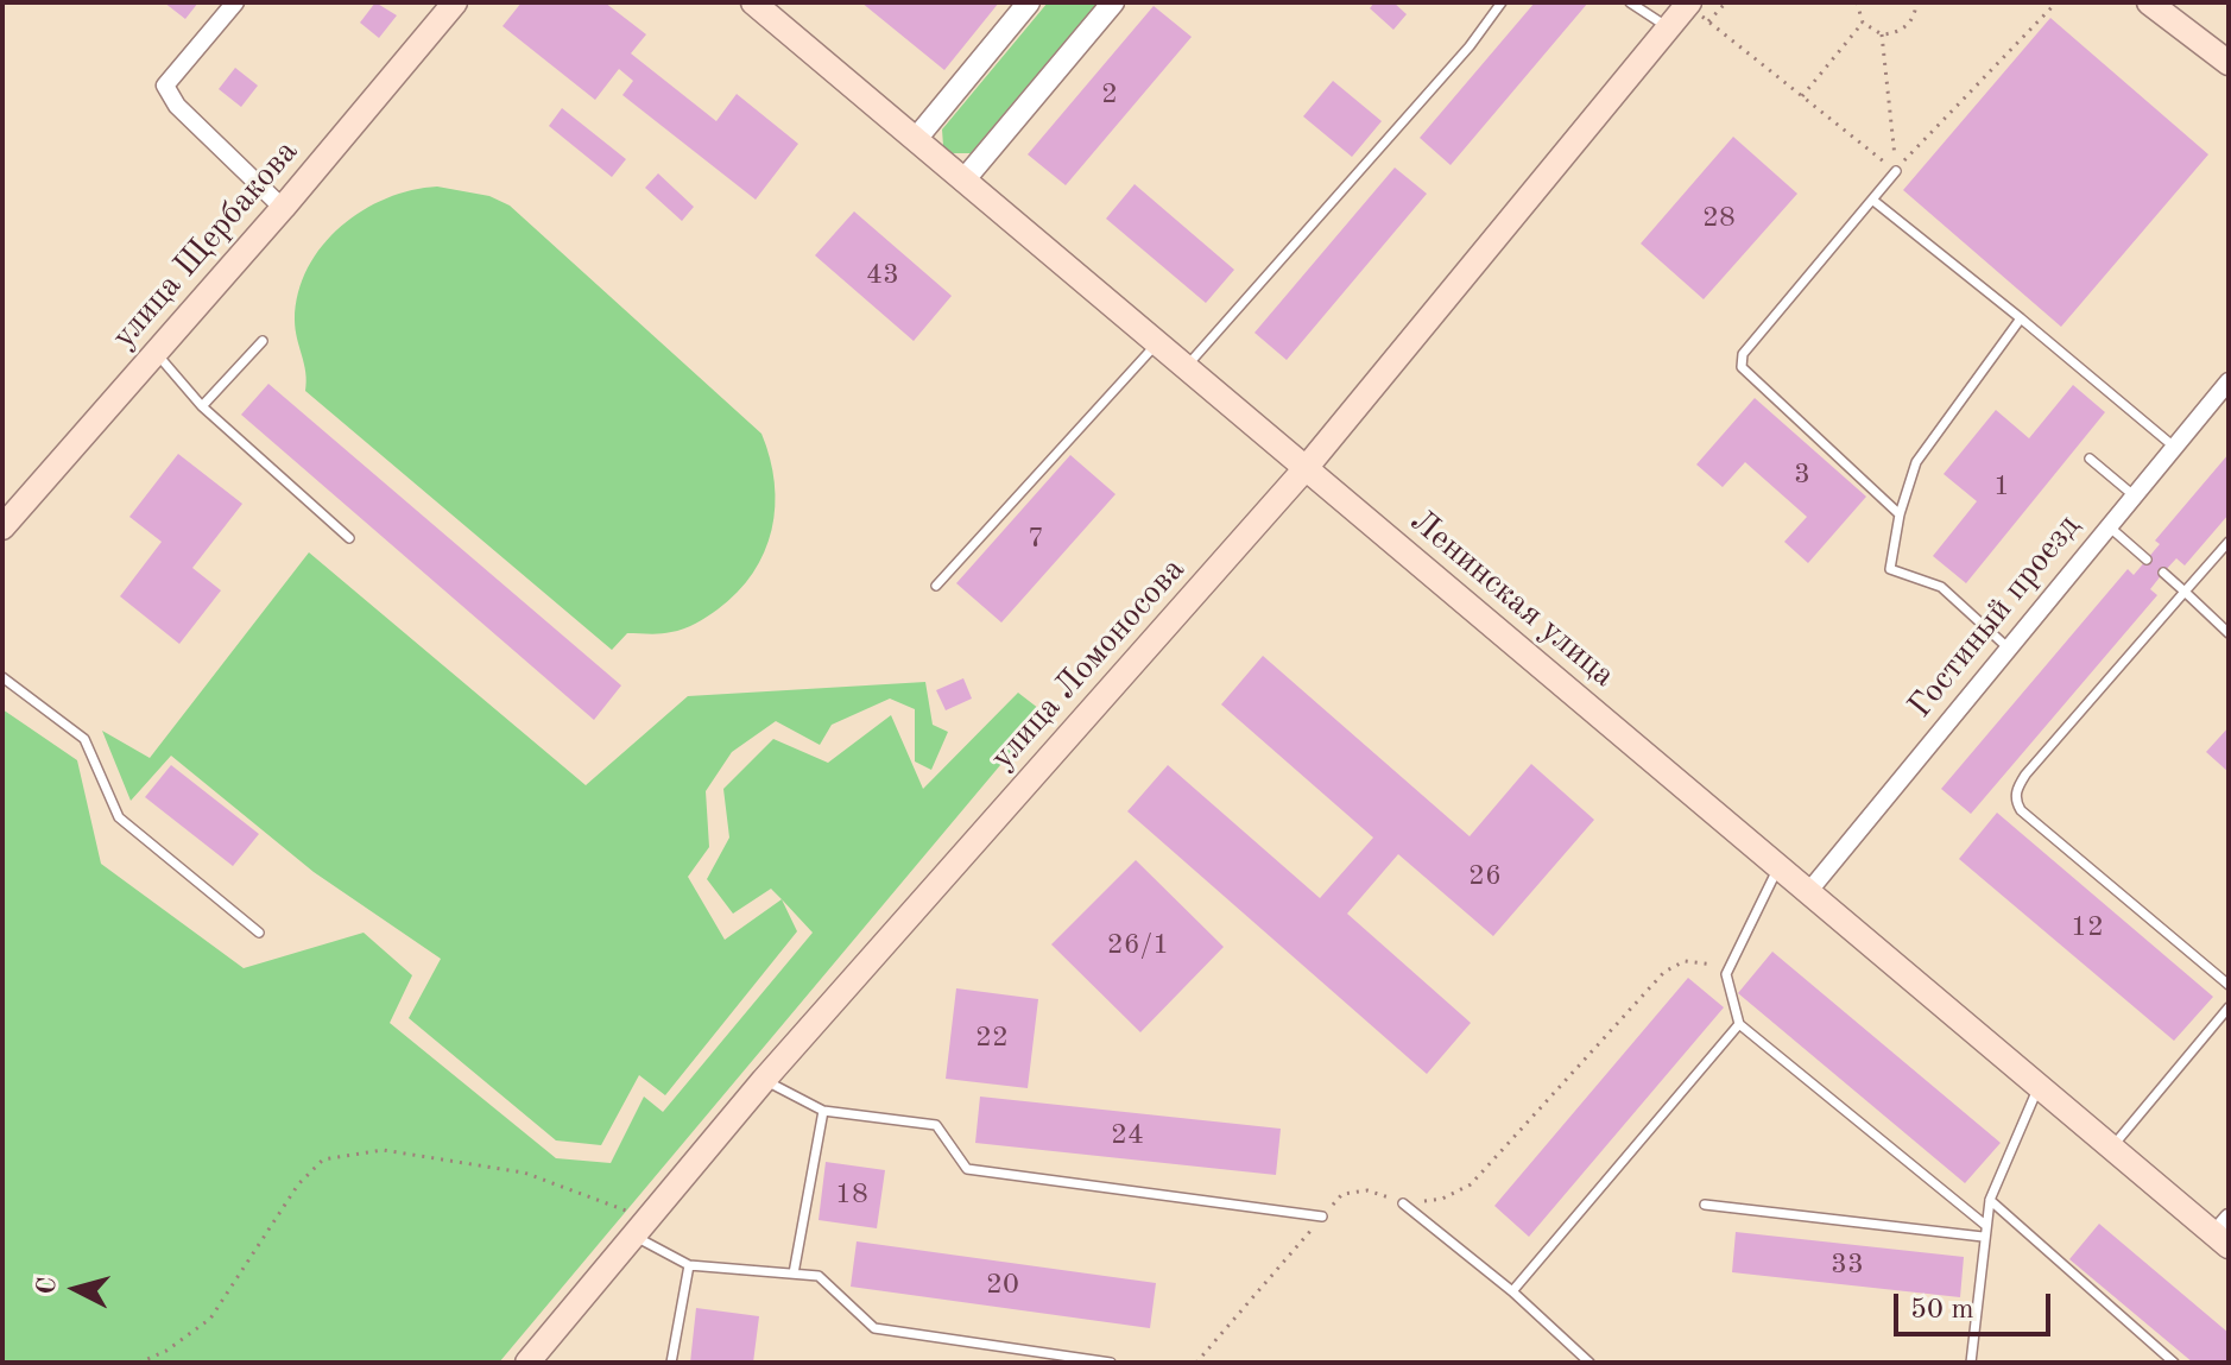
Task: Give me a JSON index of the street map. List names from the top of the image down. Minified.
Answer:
{"streets":{"main road":["улица Щербакова","Ленинская улица","улица Ломоносова"],"street":["Гостиный проезд"]},"crossings":[["Ленинская улица","Гостиный проезд"],["Ленинская улица","улица Ломоносова"]],"house_numbers":["2","28","43","3","1","7","26","12","26/1","22","24","18","33","20"],"scale_bar":"50 m","north":"left"}
